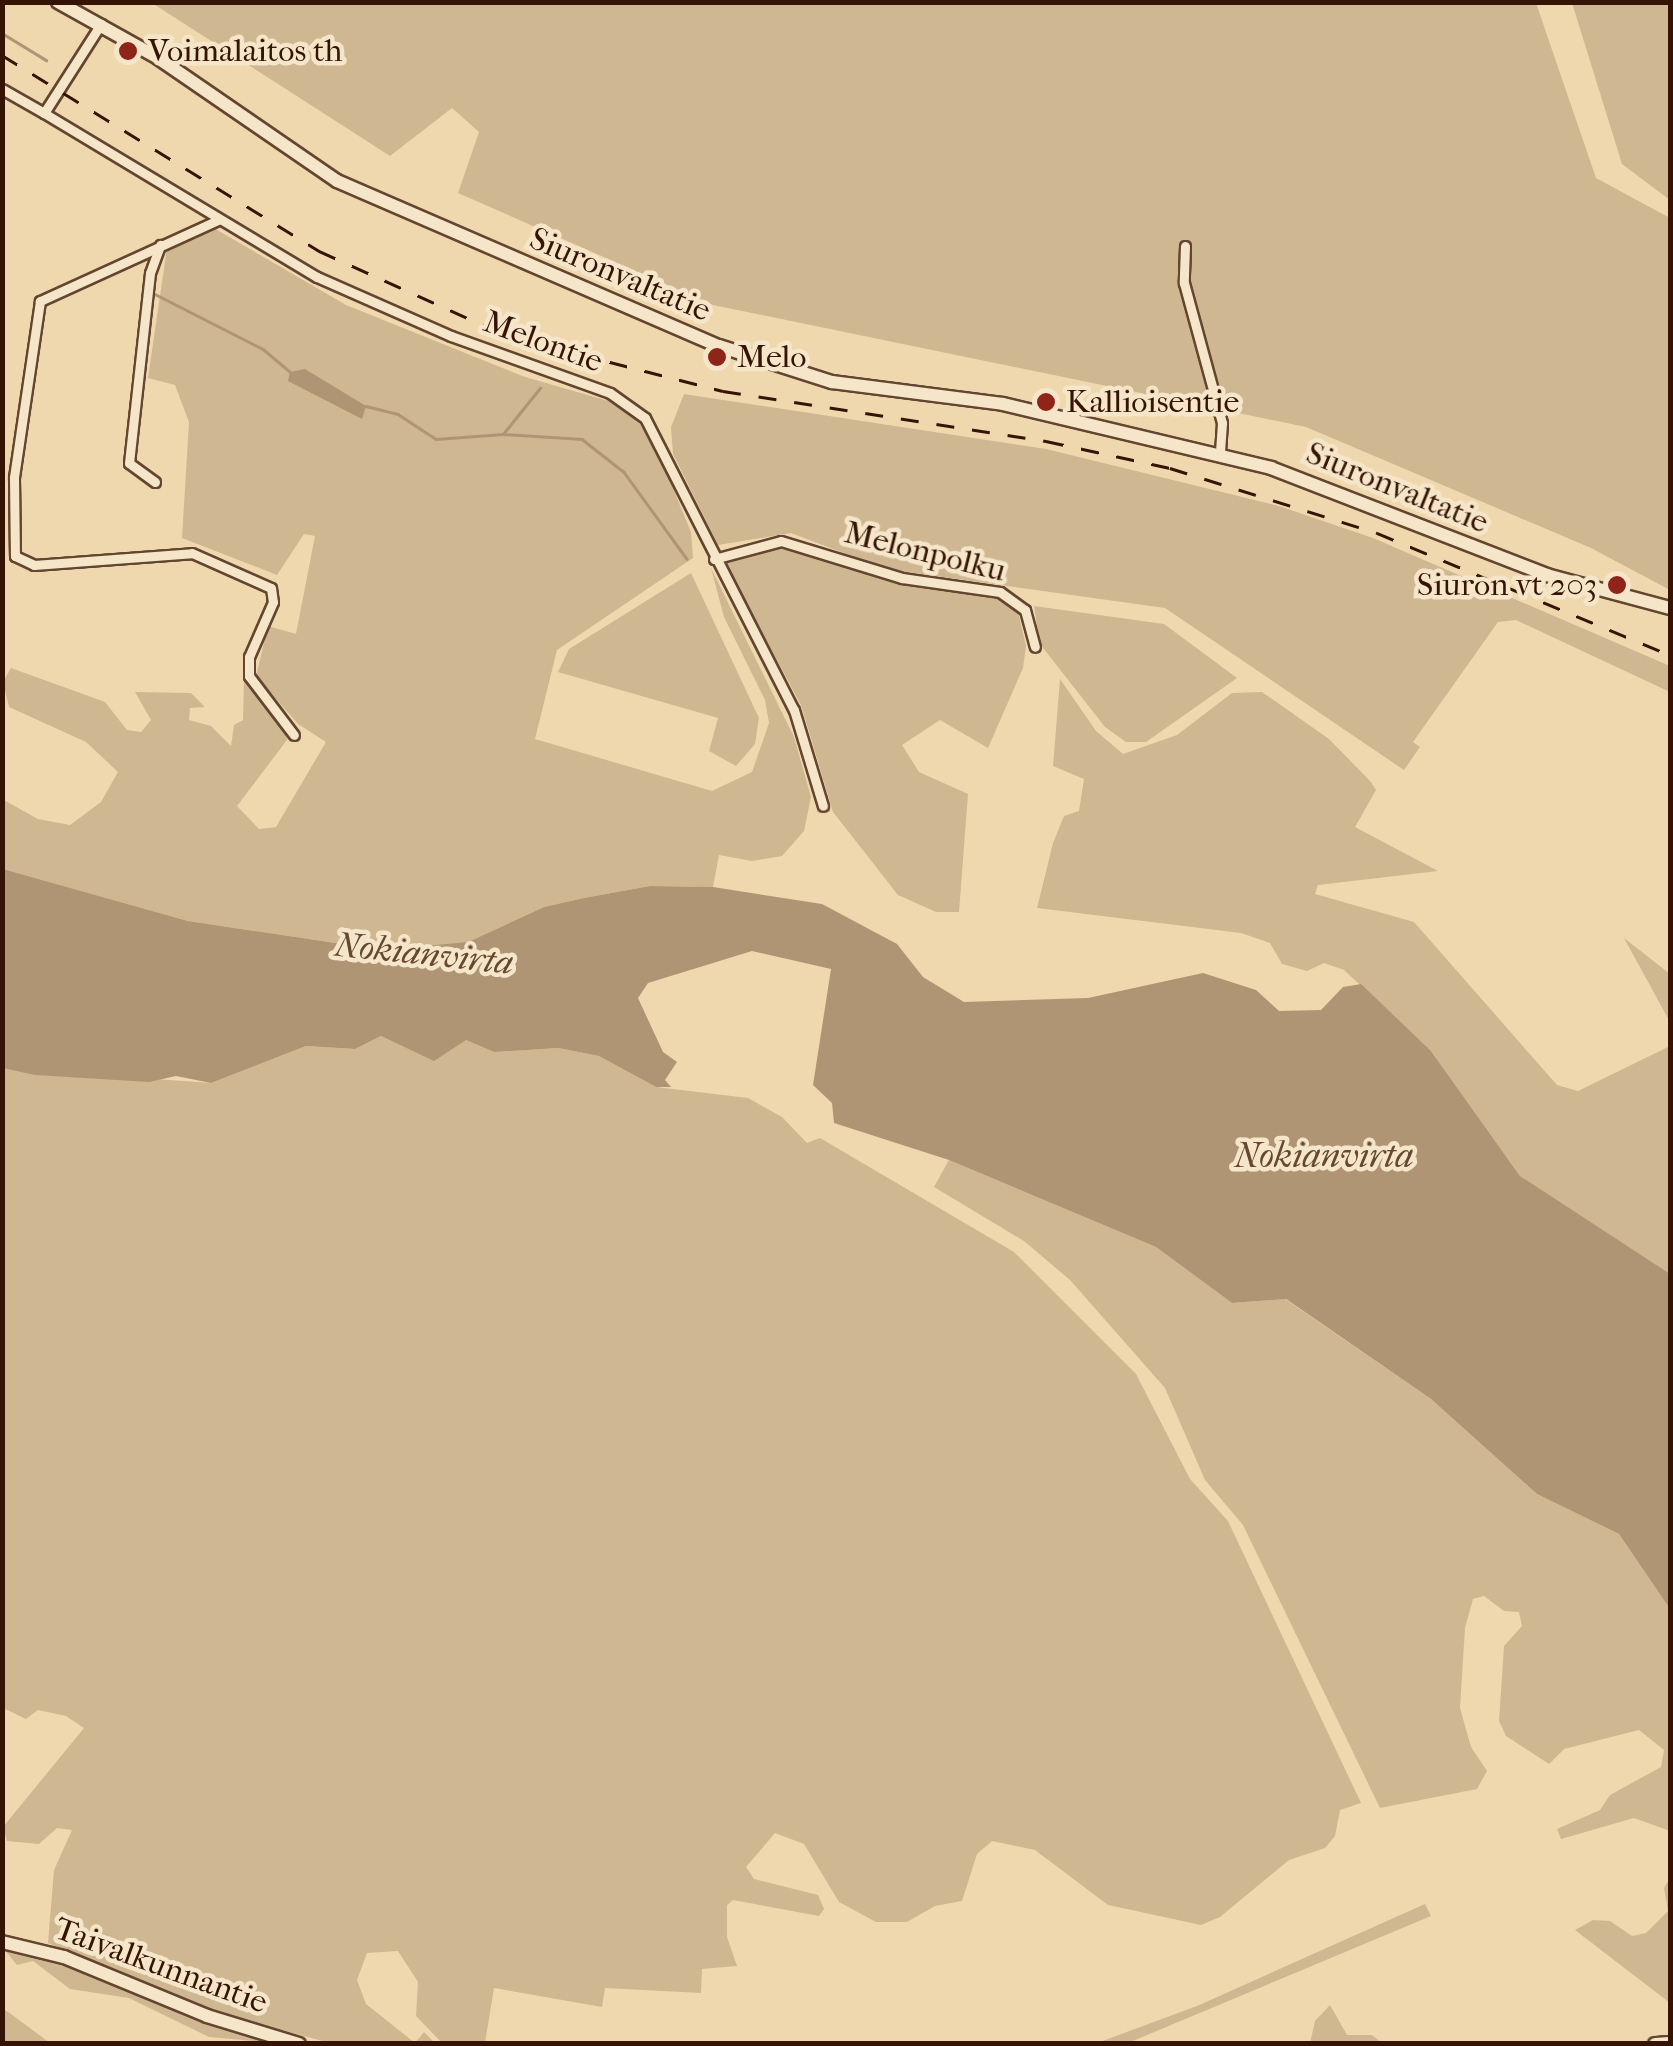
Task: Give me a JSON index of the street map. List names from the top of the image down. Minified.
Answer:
{"streets":{"street":["Siuronvaltatie","Melontie","Melonpolku","Taivalkunnantie"]},"crossings":[["Melontie","Melonpolku"]],"water":["Nokianvirta"],"places":["Voimalaitos th","Melo","Kallioisentie","Siuron vt 203"]}
